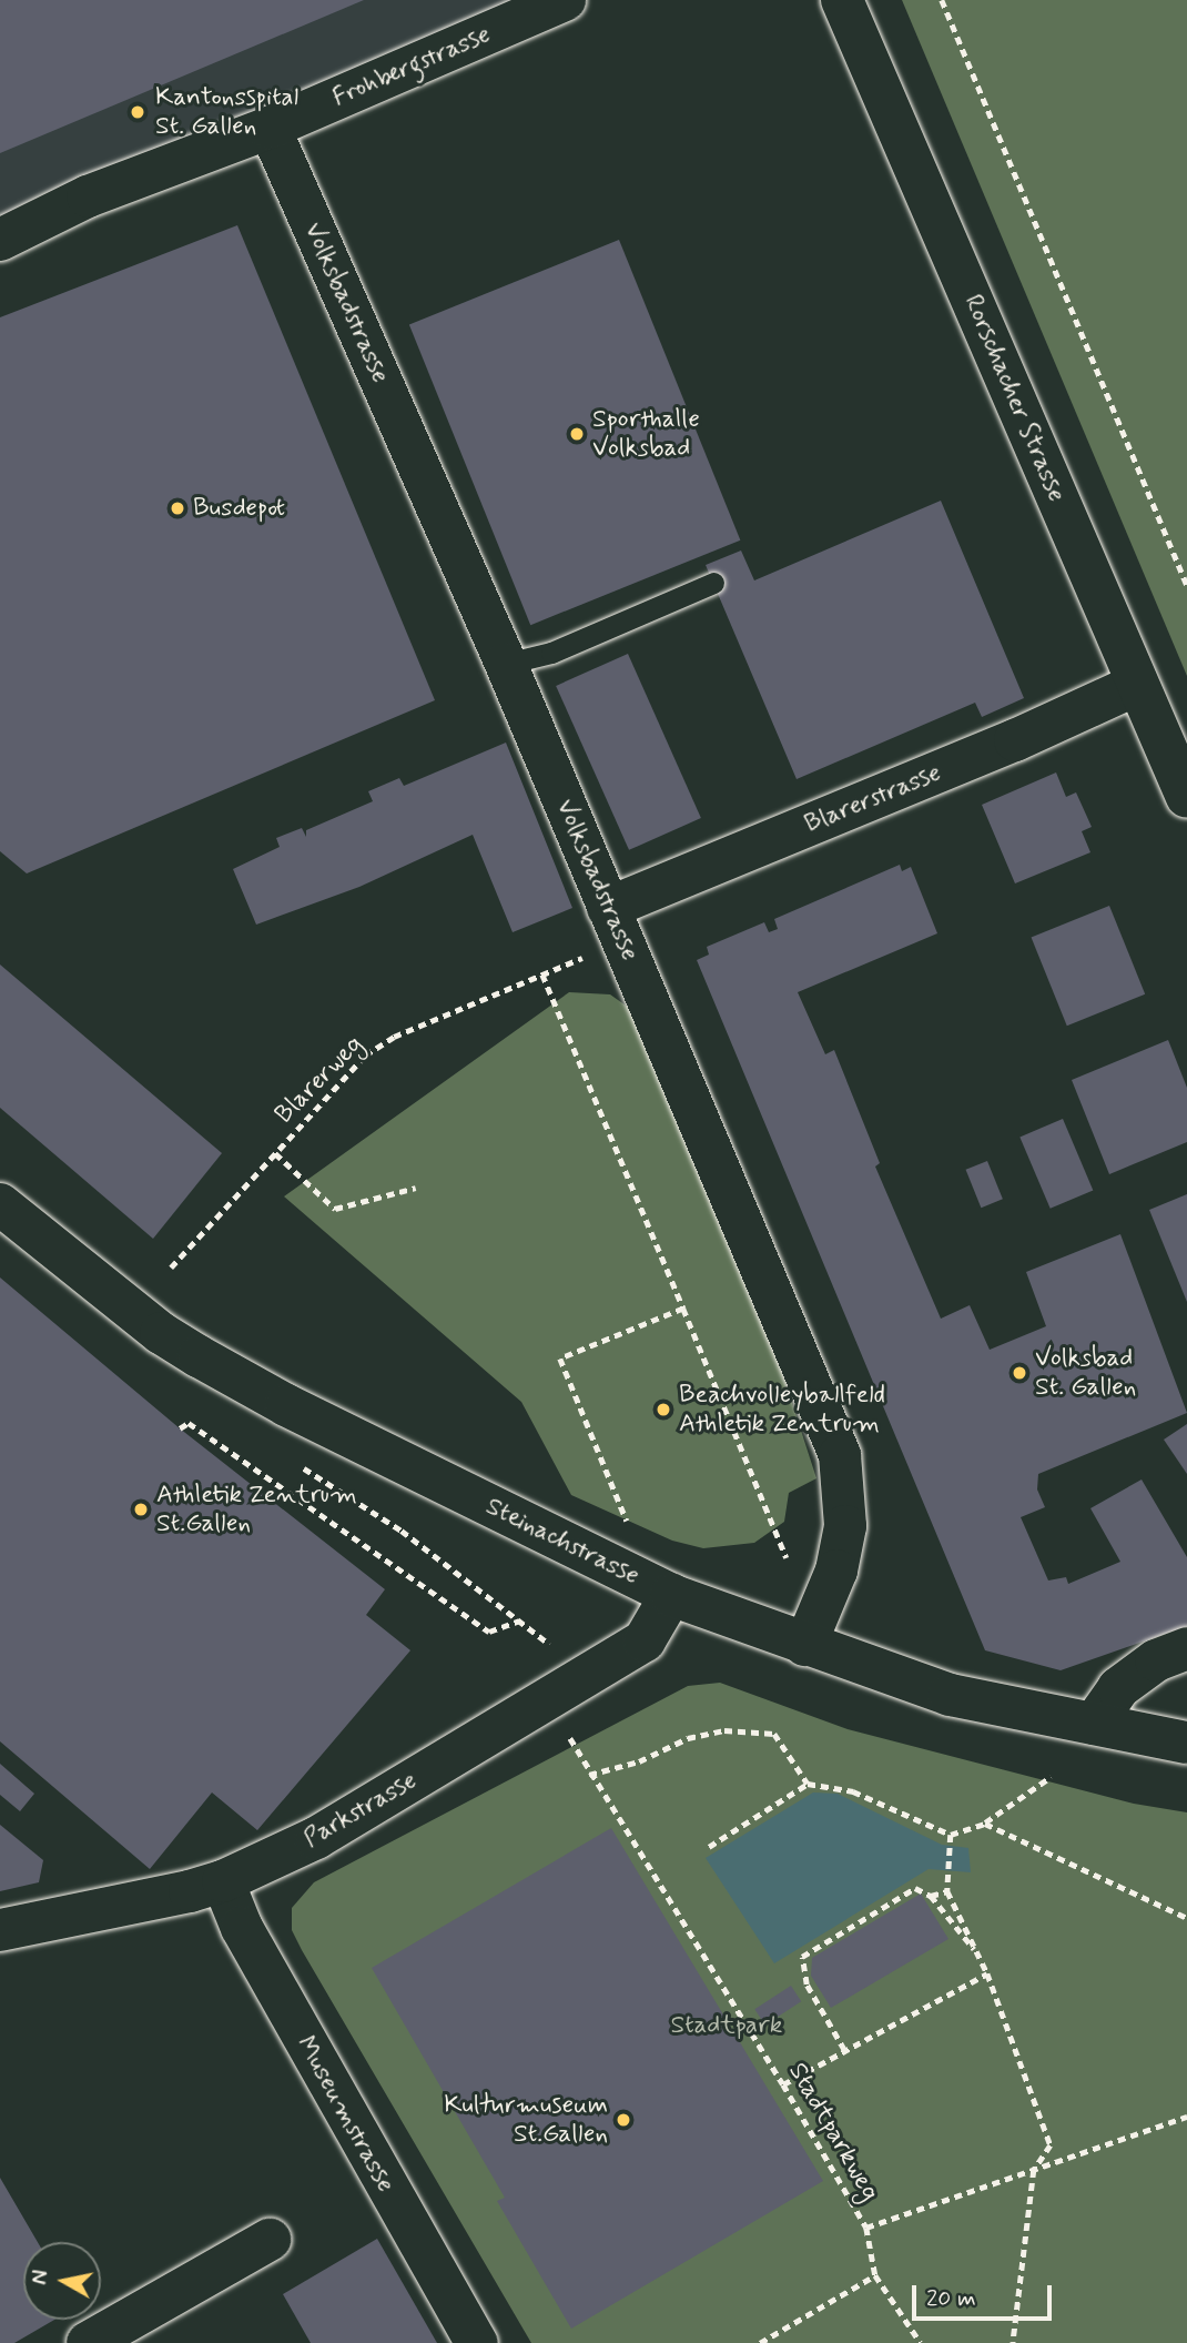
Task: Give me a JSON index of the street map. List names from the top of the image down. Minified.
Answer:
{"streets":{"street":["Frohbergstrasse","Volksbadstrasse","Rorschacher Strasse","Blarerstrasse","Steinachstrasse","Parkstrasse","Museumstrasse"],"path":["Blarerweg","Stadtparkweg"]},"crossings":[["Frohbergstrasse","Volksbadstrasse"],["Volksbadstrasse","Blarerstrasse"],["Volksbadstrasse","Blarerweg"],["Volksbadstrasse","Steinachstrasse"],["Rorschacher Strasse","Blarerstrasse"],["Blarerstrasse","Blarerweg"],["Steinachstrasse","Parkstrasse"],["Parkstrasse","Museumstrasse"]],"parks":["Stadtpark"],"places":["Kantonsspital St. Gallen","Sporthalle Volksbad","Busdepot","Volksbad St. Gallen","Beachvolleyballfeld Athletik Zentrum","Athletik Zentrum St.Gallen","Kulturmuseum St.Gallen"],"scale_bar":"20 m","north":"left"}
